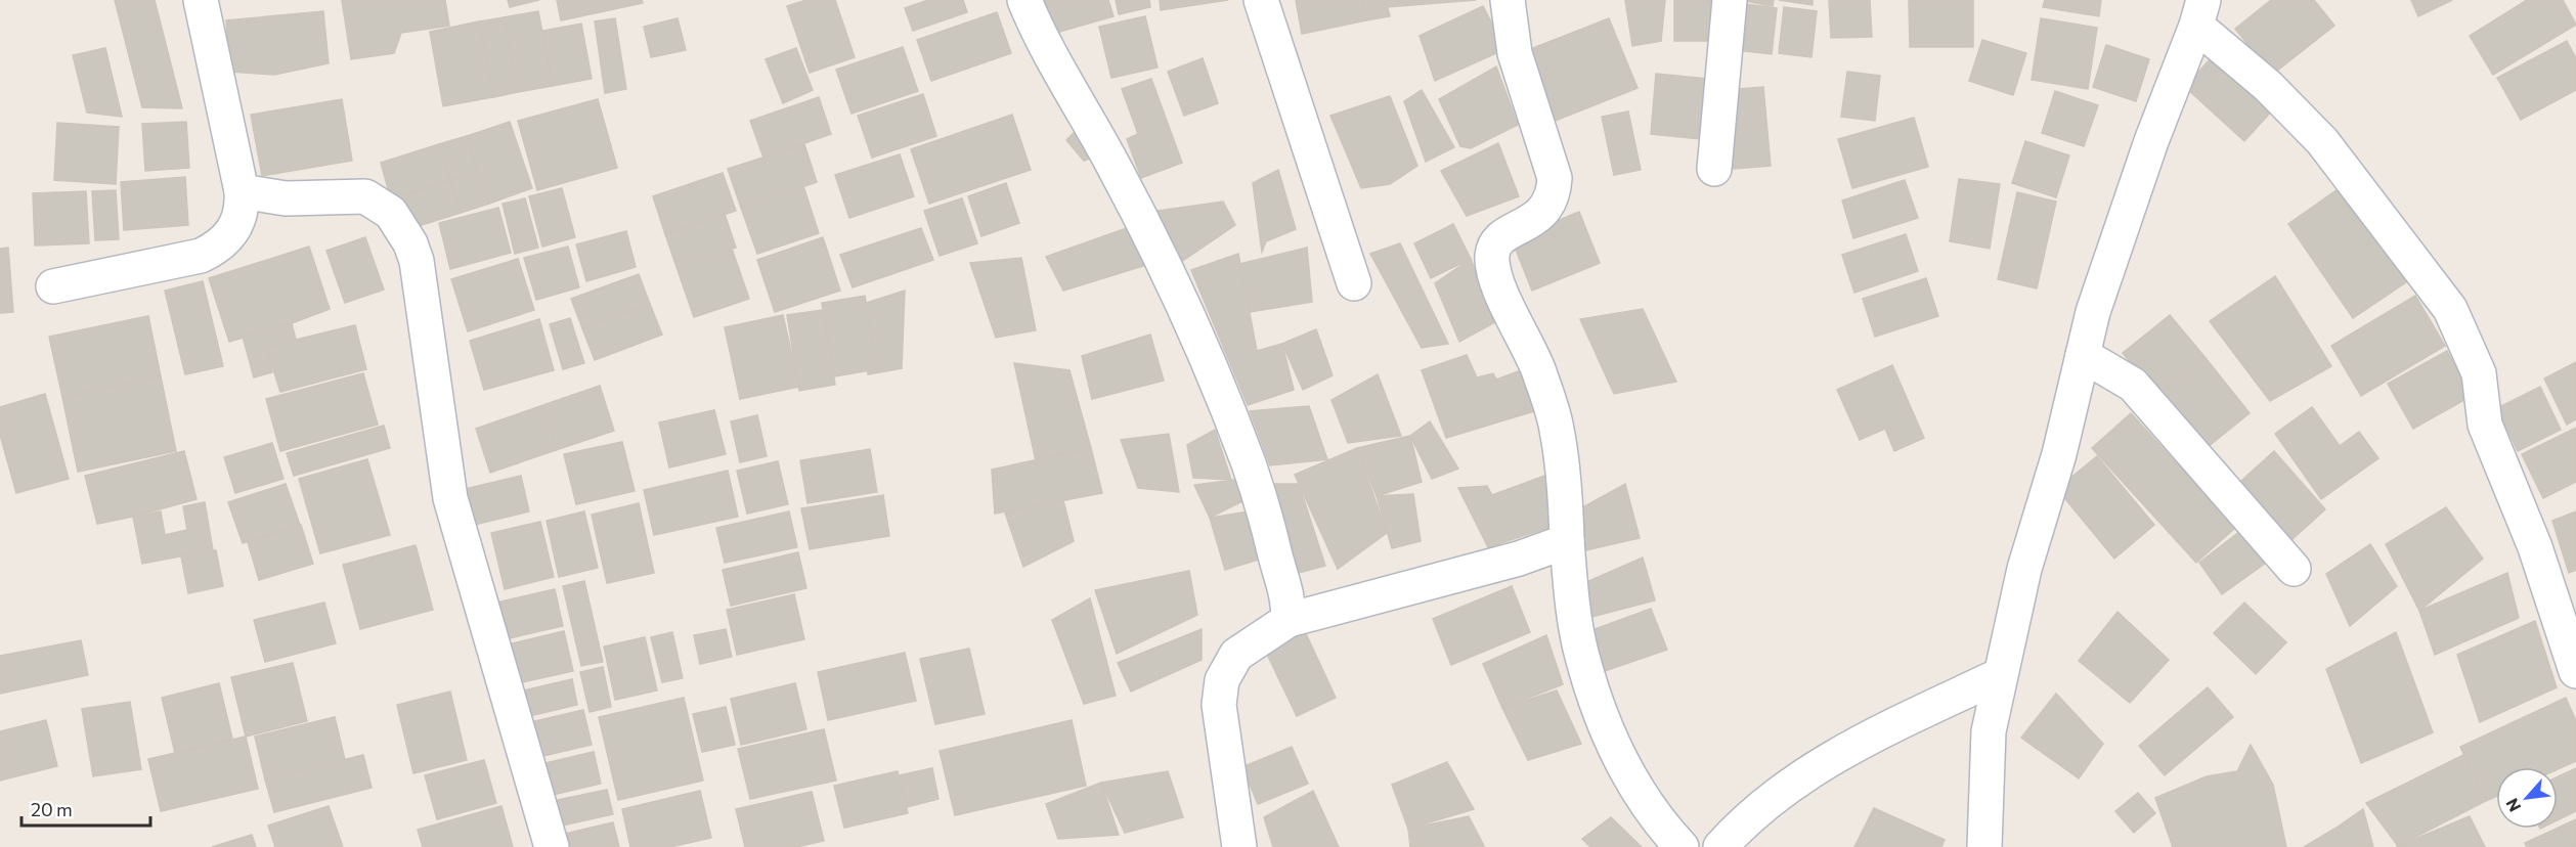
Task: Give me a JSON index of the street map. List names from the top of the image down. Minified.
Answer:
{"scale_bar":"20 m","north":"bottom left"}
